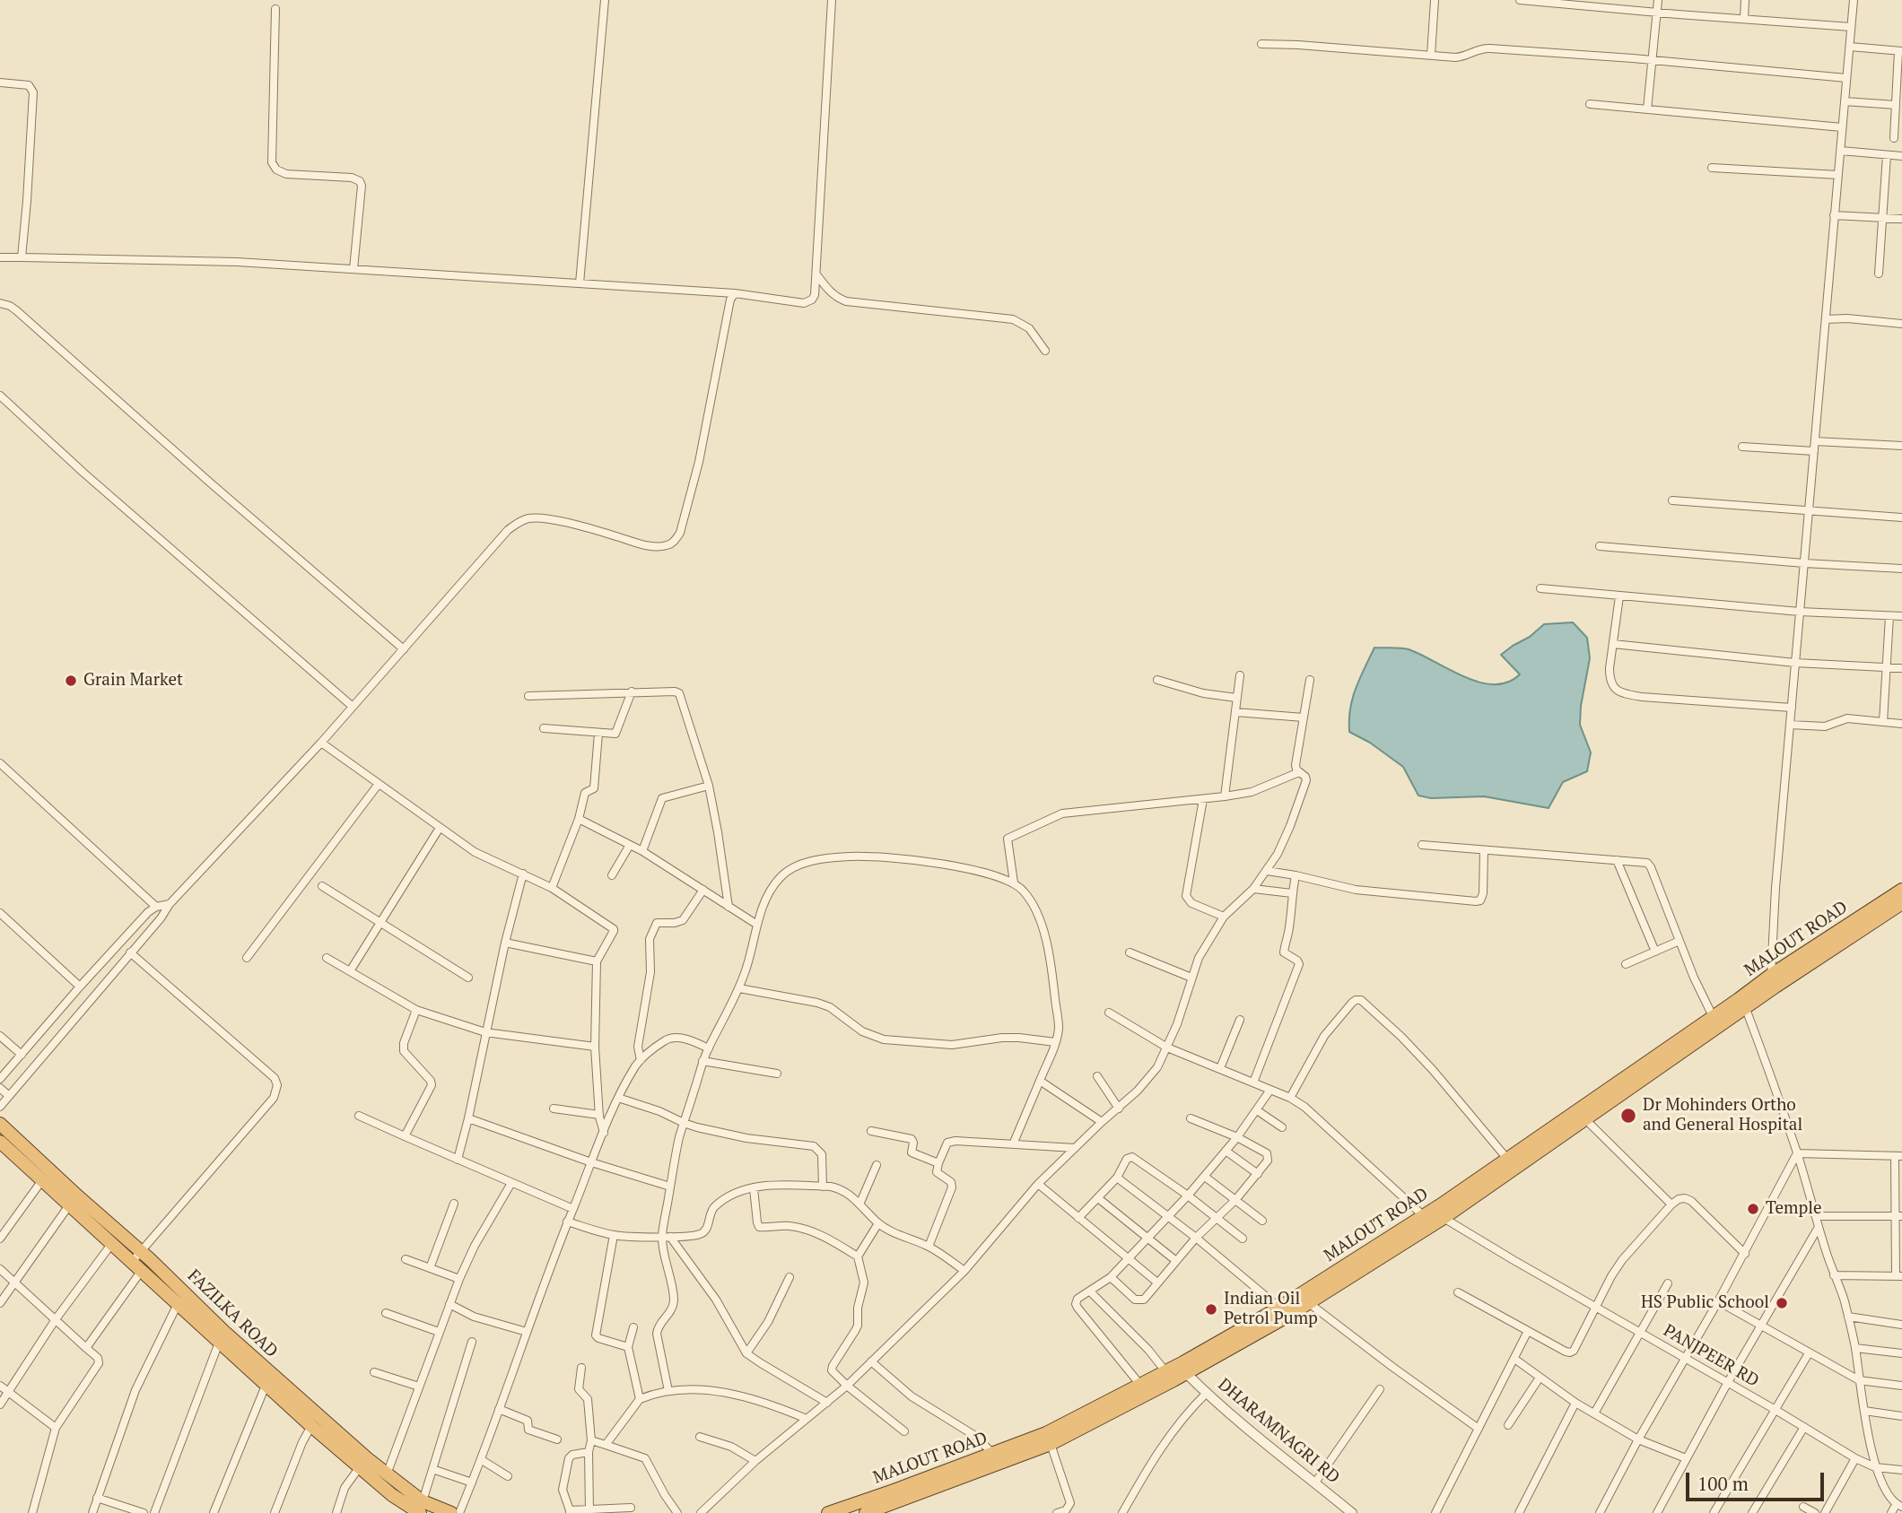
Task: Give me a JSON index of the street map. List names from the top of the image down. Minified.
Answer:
{"streets":{"highway":["MALOUT ROAD","FAZILKA ROAD"],"street":["PANJPEER RD","DHARAMNAGRI RD"]},"crossings":[["MALOUT ROAD","PANJPEER RD"],["MALOUT ROAD","DHARAMNAGRI RD"]],"places":["Grain Market","Dr Mohinders Ortho and General Hospital","Temple","HS Public School","Indian Oil Petrol Pump"],"scale_bar":"100 m"}
